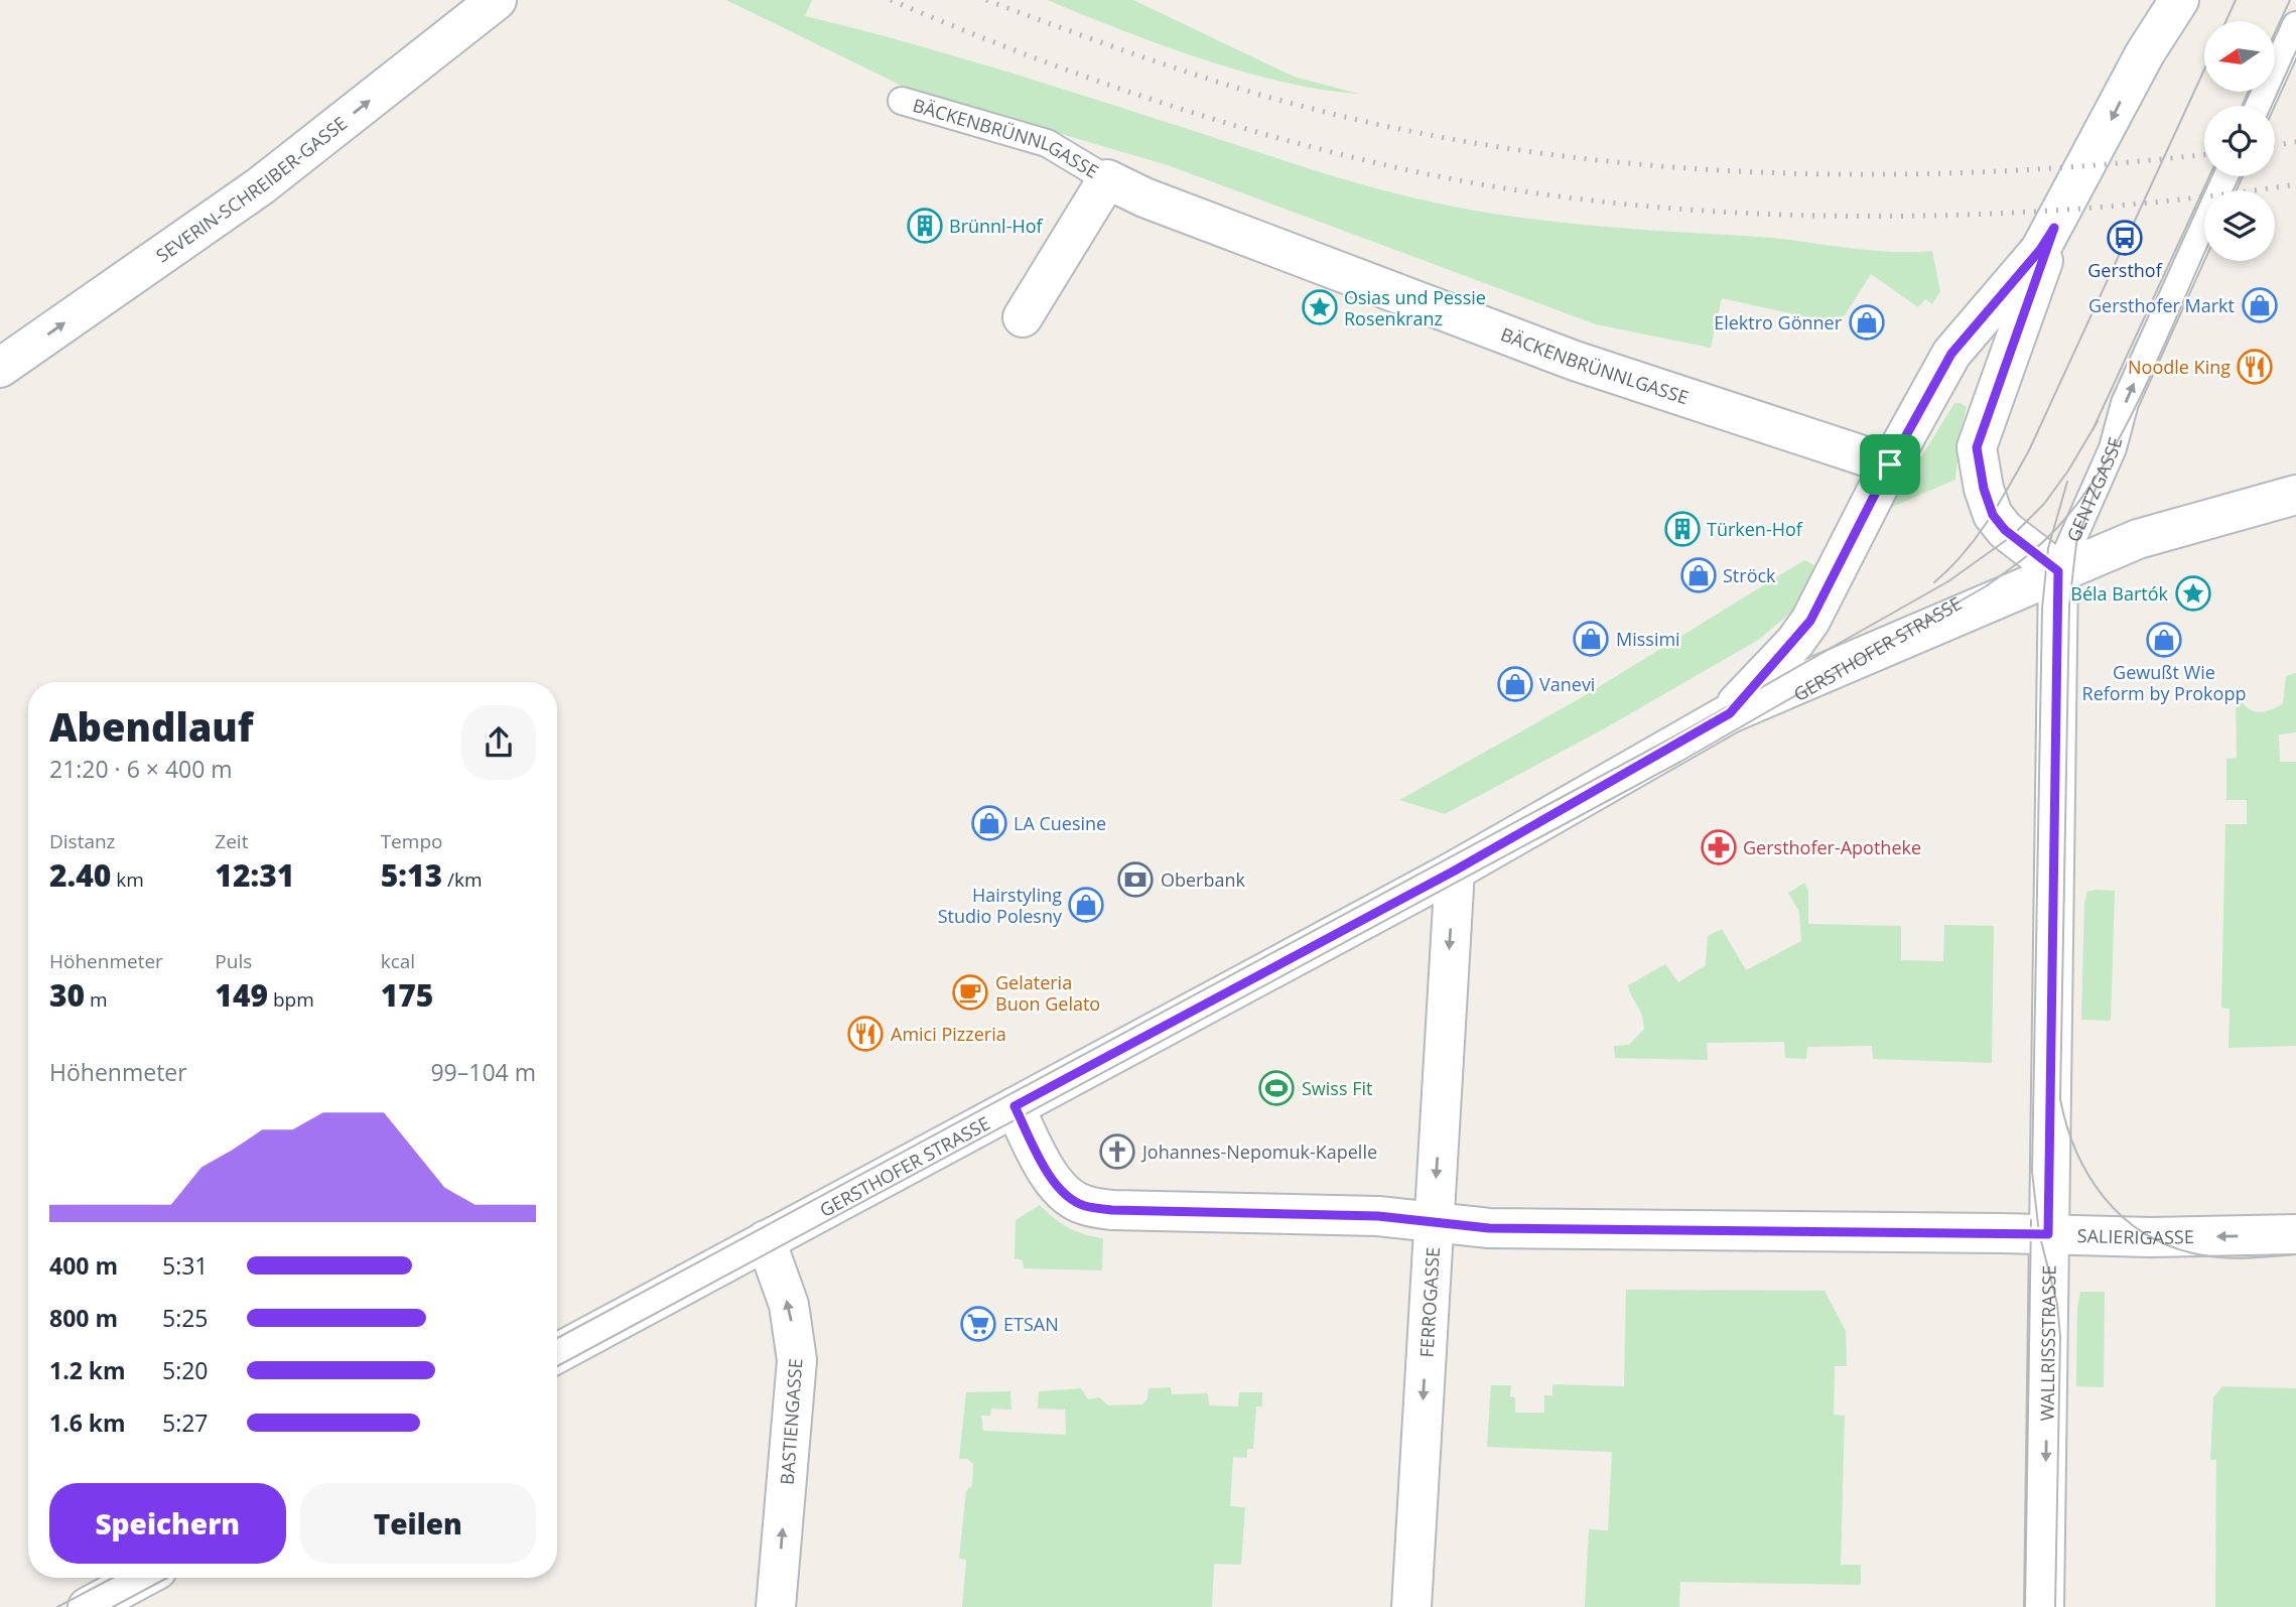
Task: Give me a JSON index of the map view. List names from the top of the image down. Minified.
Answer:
{"streets":{"street":["BÄCKENBRÜNNLGASSE","SEVERIN-SCHREIBER-GASSE","GERSTHOFER STRASSE","SALIERIGASSE","FERROGASSE","WALLRISSSTRASSE","BASTIENGASSE"],"lane":["GENTZGASSE"]},"crossings":[["GENTZGASSE","GERSTHOFER STRASSE"],["GENTZGASSE","WALLRISSSTRASSE"],["GERSTHOFER STRASSE","SALIERIGASSE"],["GERSTHOFER STRASSE","FERROGASSE"],["GERSTHOFER STRASSE","WALLRISSSTRASSE"],["GERSTHOFER STRASSE","BASTIENGASSE"],["SALIERIGASSE","FERROGASSE"],["SALIERIGASSE","WALLRISSSTRASSE"]],"one_way":["SEVERIN-SCHREIBER-GASSE","GENTZGASSE","FERROGASSE","WALLRISSSTRASSE","BASTIENGASSE"],"places":{"building":["Brünnl-Hof","Türken-Hof"],"bus stop":["Gersthof"],"shop":["Gersthofer Markt","Elektro Gönner","Ströck","Missimi","Gewußt Wie Reform by Prokopp","Vanevi","LA Cuesine","Hairstyling Studio Polesny"],"place":["Osias und Pessie Rosenkranz","Béla Bartók"],"restaurant":["Noodle King","Amici Pizzeria"],"pharmacy":["Gersthofer-Apotheke"],"bank":["Oberbank"],"cafe":["Gelateria Buon Gelato"],"sports":["Swiss Fit"],"church":["Johannes-Nepomuk-Kapelle"],"supermarket":["ETSAN"]},"north":"left","page":{"heading":["Abendlauf","21:20 · 6 × 400 m"],"stats":[["Distanz","2.40 km"],["Zeit","12:31"],["Tempo","5:13 /km"],["Höhenmeter","30 m"],["Puls","149 bpm"],["kcal","175"]],"chart":["Höhenmeter","99–104 m"],"list":[{"name":"400 m","note":"5:31"},{"name":"800 m","note":"5:25"},{"name":"1.2 km","note":"5:20"},{"name":"1.6 km","note":"5:27"}],"buttons":["Speichern","Teilen"]}}
